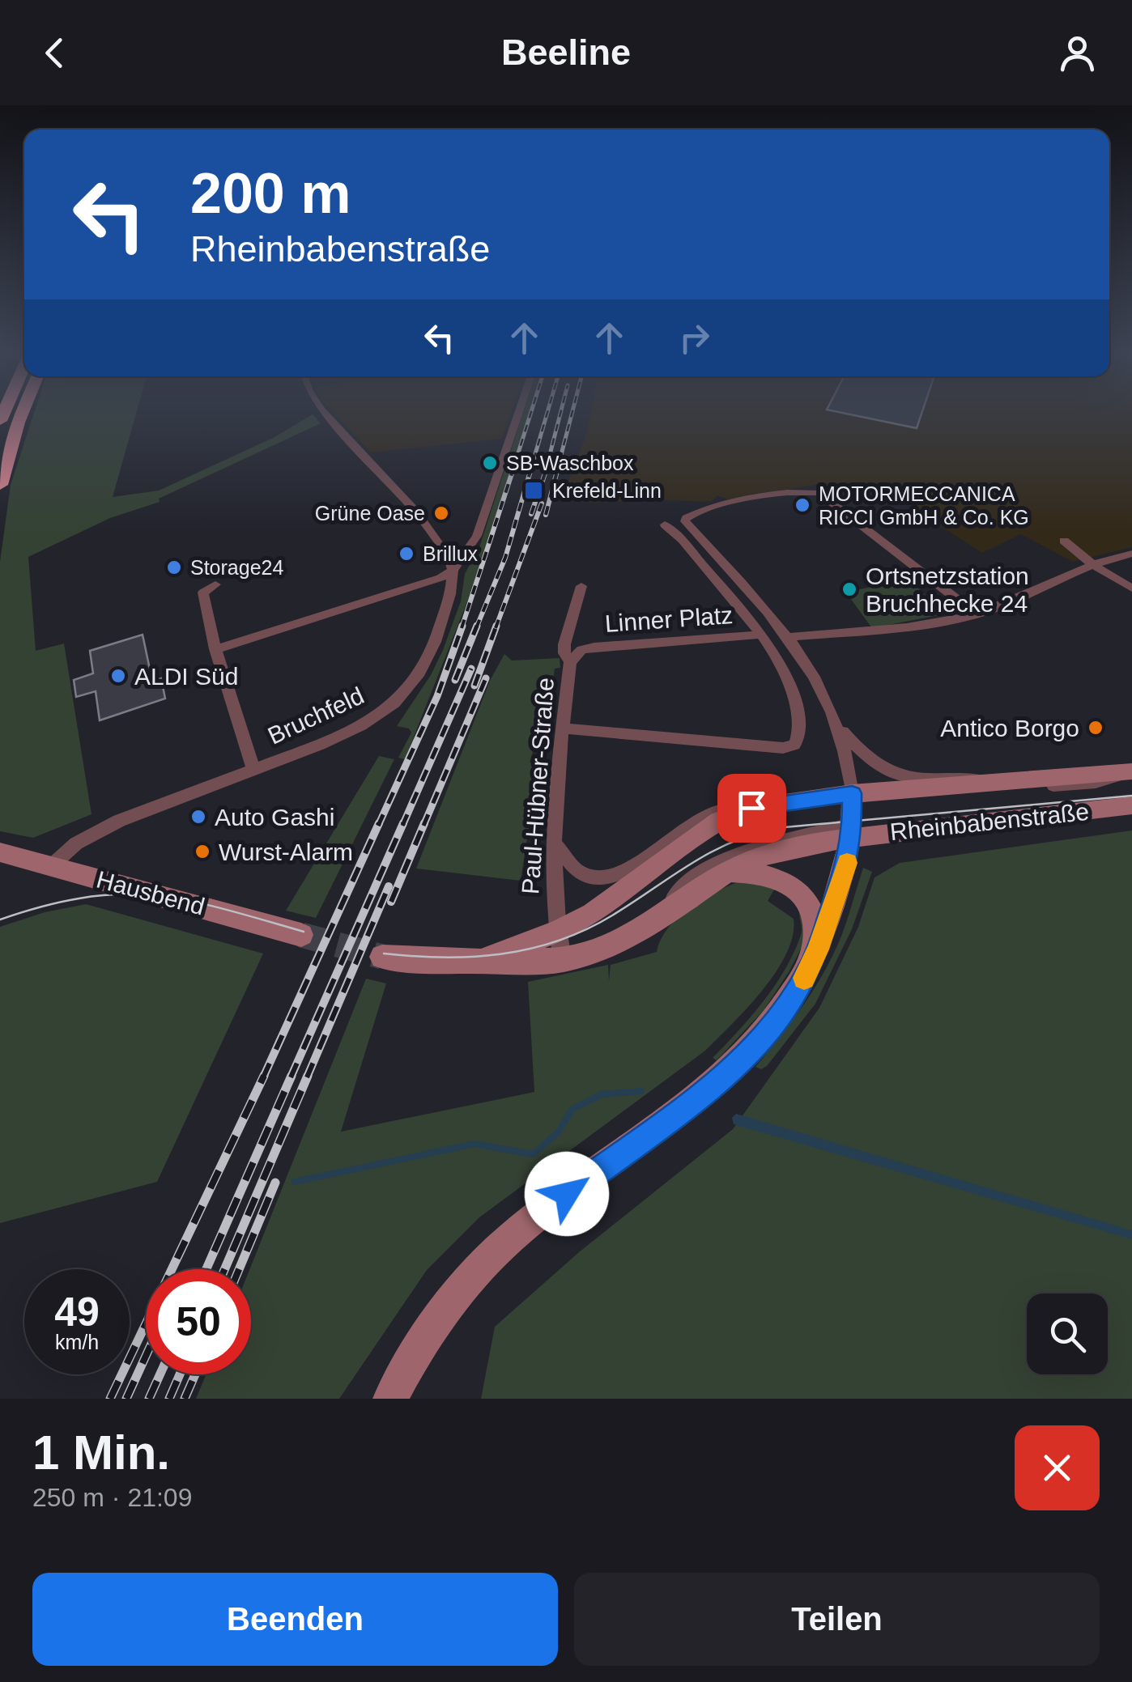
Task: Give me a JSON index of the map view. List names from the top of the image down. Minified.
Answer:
{"streets":{"main road":["Rheinbabenstraße","Hausbend"],"street":["Linner Platz","Bruchfeld","Paul-Hübner-Straße"]},"crossings":[["Linner Platz","Paul-Hübner-Straße"],["Bruchfeld","Hausbend"],["Paul-Hübner-Straße","Rheinbabenstraße"]],"places":{"other":["SB-Waschbox","MOTORMECCANICA RICCI GmbH & Co. KG","Grüne Oase","Brillux","Storage24","Ortsnetzstation Bruchhecke 24","ALDI Süd","Antico Borgo","Auto Gashi","Wurst-Alarm"],"transit":["Krefeld-Linn"]},"page":{"header":"Beeline","turn":["200 m","Rheinbabenstraße"],"speed":"49 km/h","limit":"50","heading":["1 Min.","250 m · 21:09"],"buttons":["Beenden","Teilen"]}}
